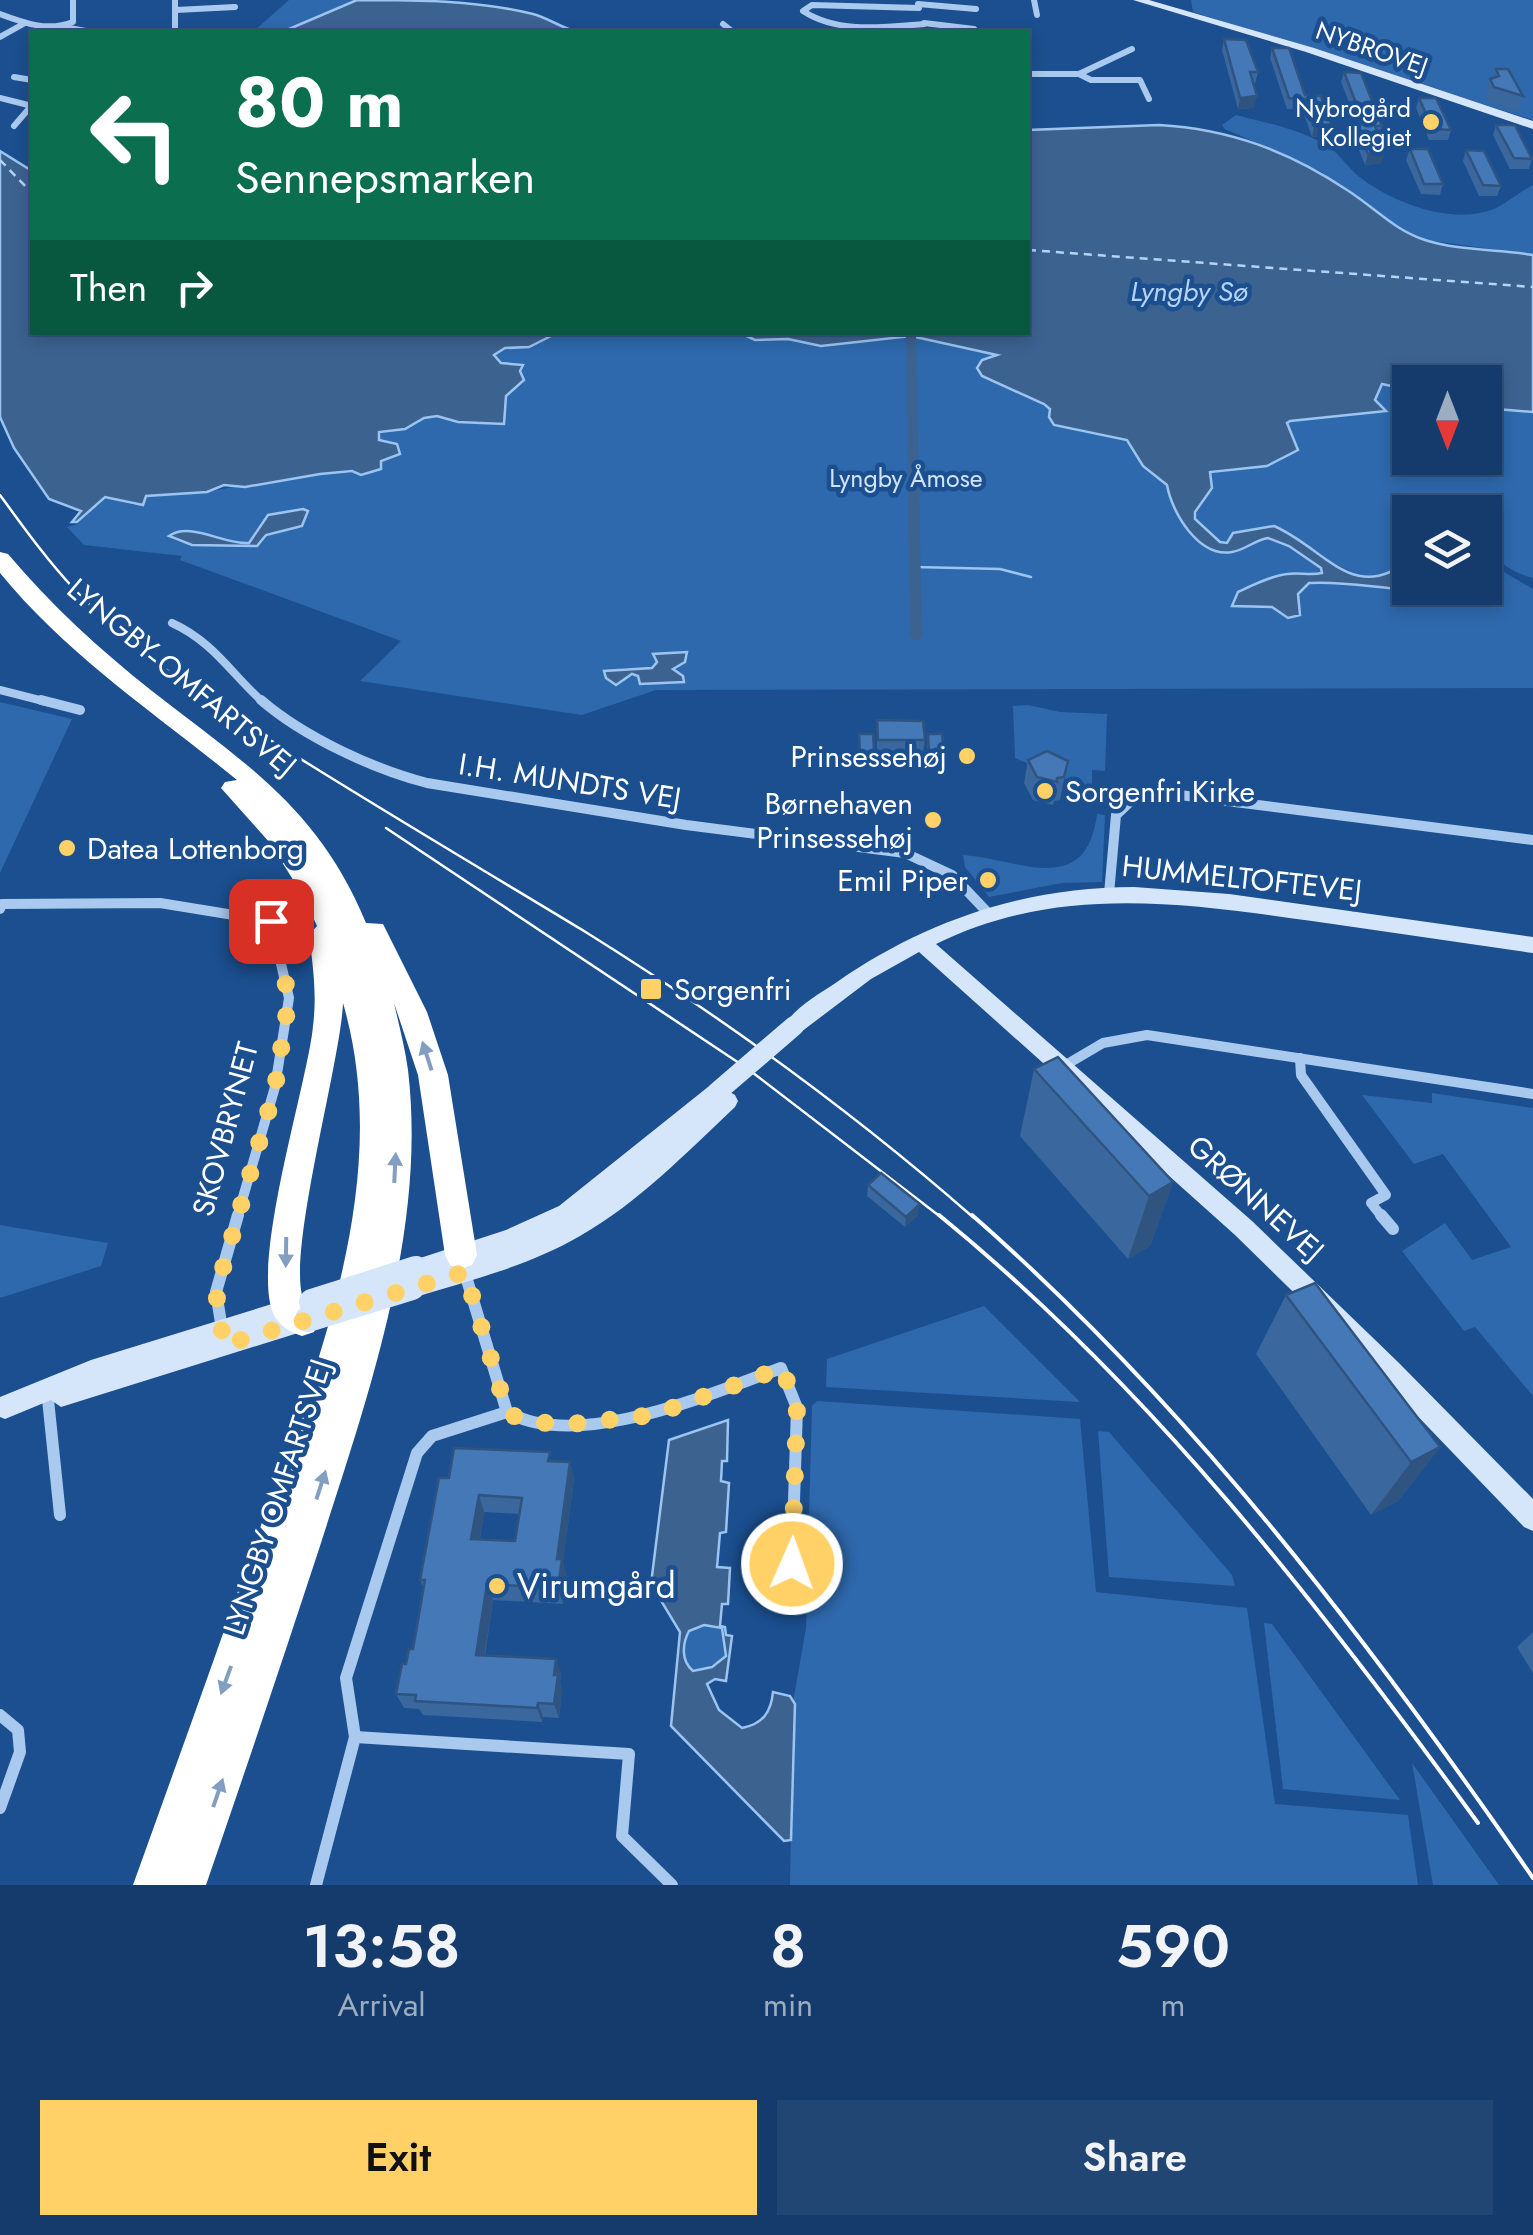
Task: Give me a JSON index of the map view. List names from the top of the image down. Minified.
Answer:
{"streets":{"highway":["LYNGBY OMFARTSVEJ"],"street":["NYBROVEJ","I.H. MUNDTS VEJ","HUMMELTOFTEVEJ","SKOVBRYNET","GRØNNEVEJ"]},"crossings":[["I.H. MUNDTS VEJ","HUMMELTOFTEVEJ"],["HUMMELTOFTEVEJ","GRØNNEVEJ"]],"water":["Lyngby Sø"],"parks":["Lyngby Åmose"],"places":{"other":["Nybrogård Kollegiet","Prinsessehøj","Sorgenfri Kirke","Børnehaven Prinsessehøj","Datea Lottenborg","Emil Piper","Virumgård"],"transit":["Sorgenfri"]},"north":"bottom","page":{"turn":["80 m","Sennepsmarken"],"then":"Then","eta":["13:58","Arrival","8","min","590","m"],"buttons":["Exit","Share"]}}
